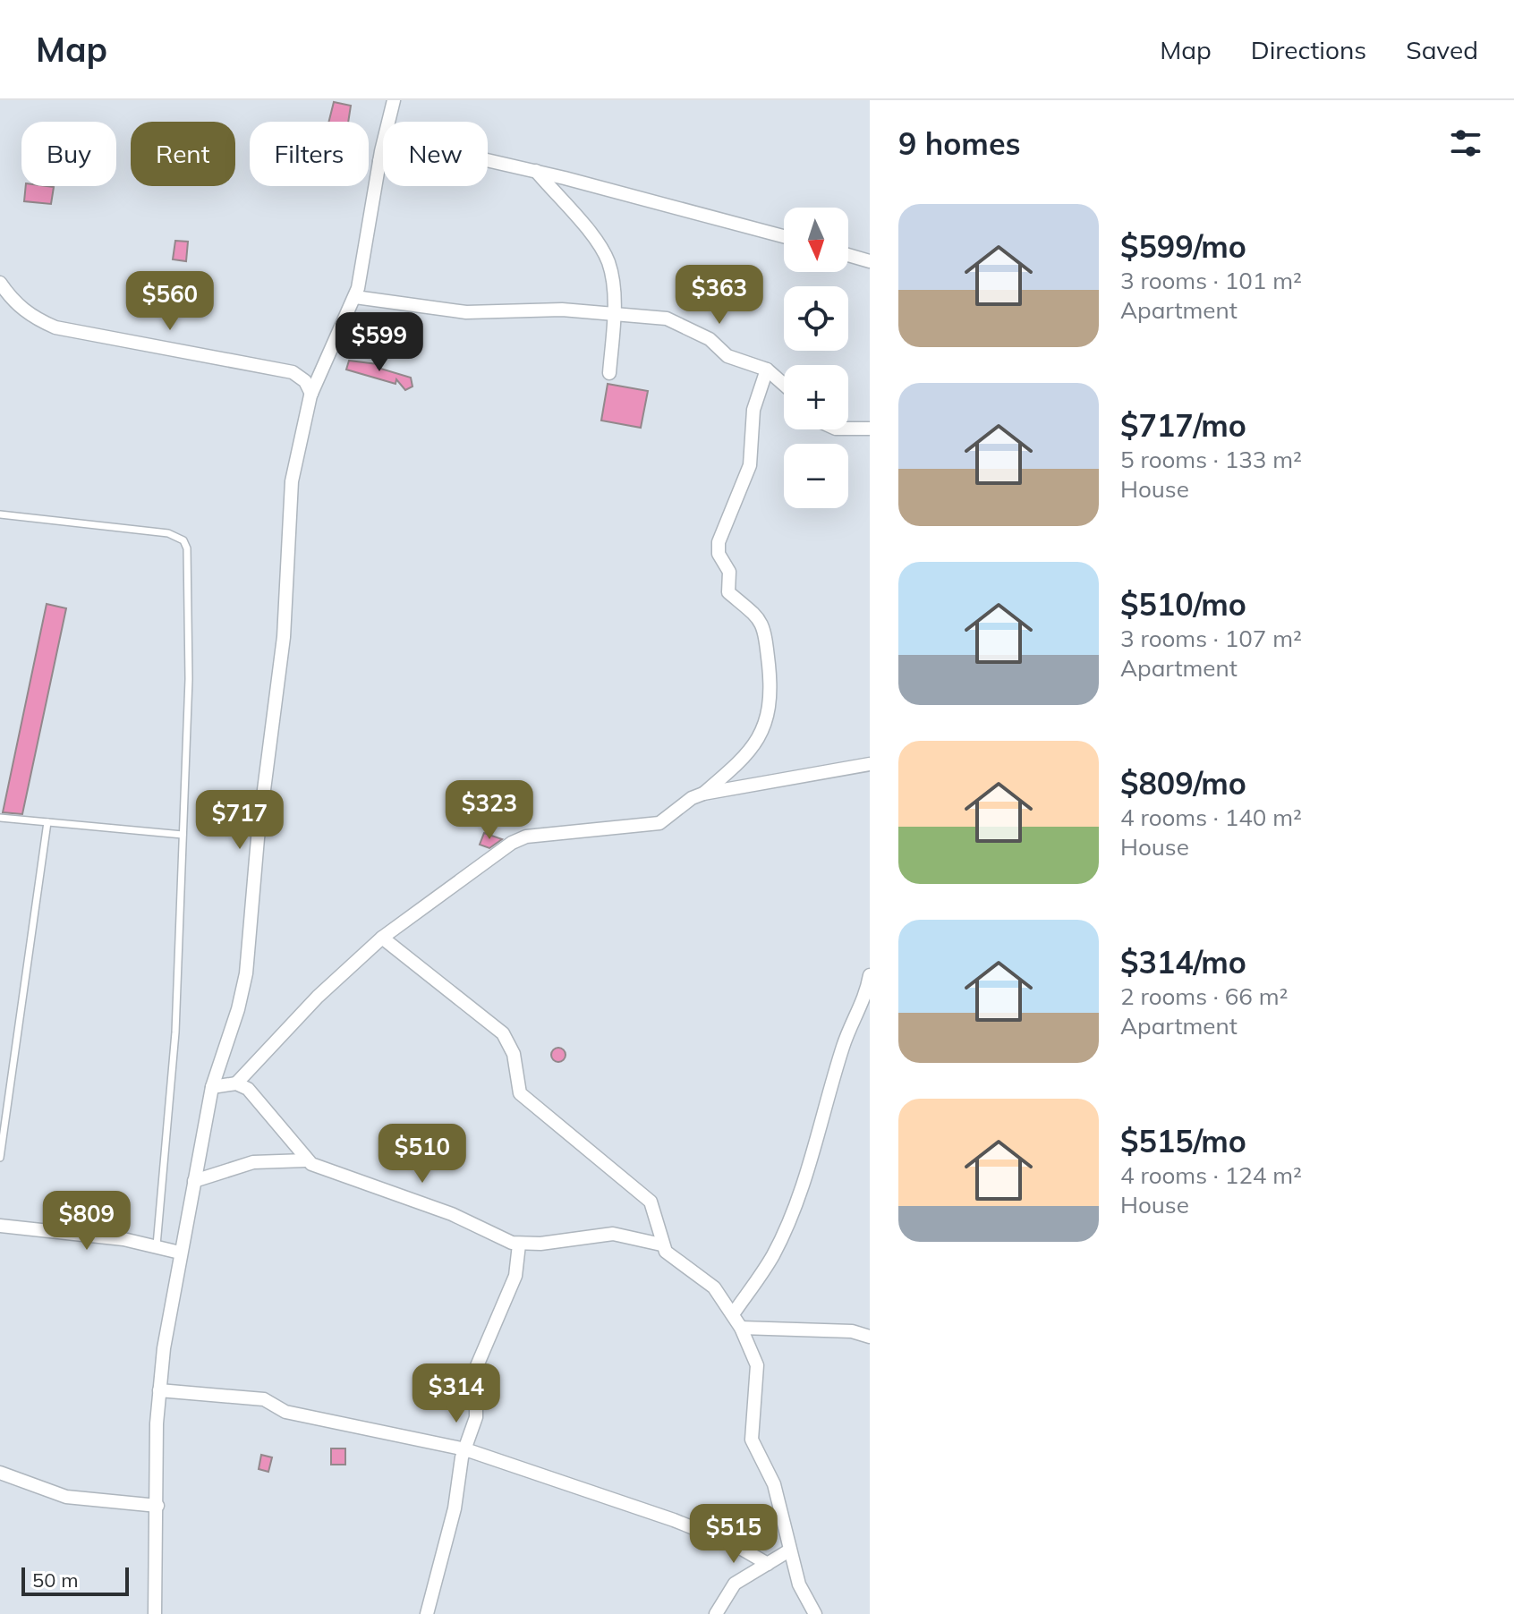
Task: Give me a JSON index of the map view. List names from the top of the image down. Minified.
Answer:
{"scale_bar":"50 m","north":"bottom","page":{"header":"Map","nav":["Map","Directions","Saved"],"heading":"9 homes","chip":["Buy","Rent","Filters","New"],"list":[{"name":"$599/mo","note":"3 rooms · 101 m² · Apartment"},{"name":"$717/mo","note":"5 rooms · 133 m² · House"},{"name":"$510/mo","note":"3 rooms · 107 m² · Apartment"},{"name":"$809/mo","note":"4 rooms · 140 m² · House"},{"name":"$314/mo","note":"2 rooms · 66 m² · Apartment"},{"name":"$515/mo","note":"4 rooms · 124 m² · House"}],"map_buttons":["+","−"],"price":["$363","$560","$599","$323","$717","$510","$809","$314","$515"],"scale":"50 m"}}
